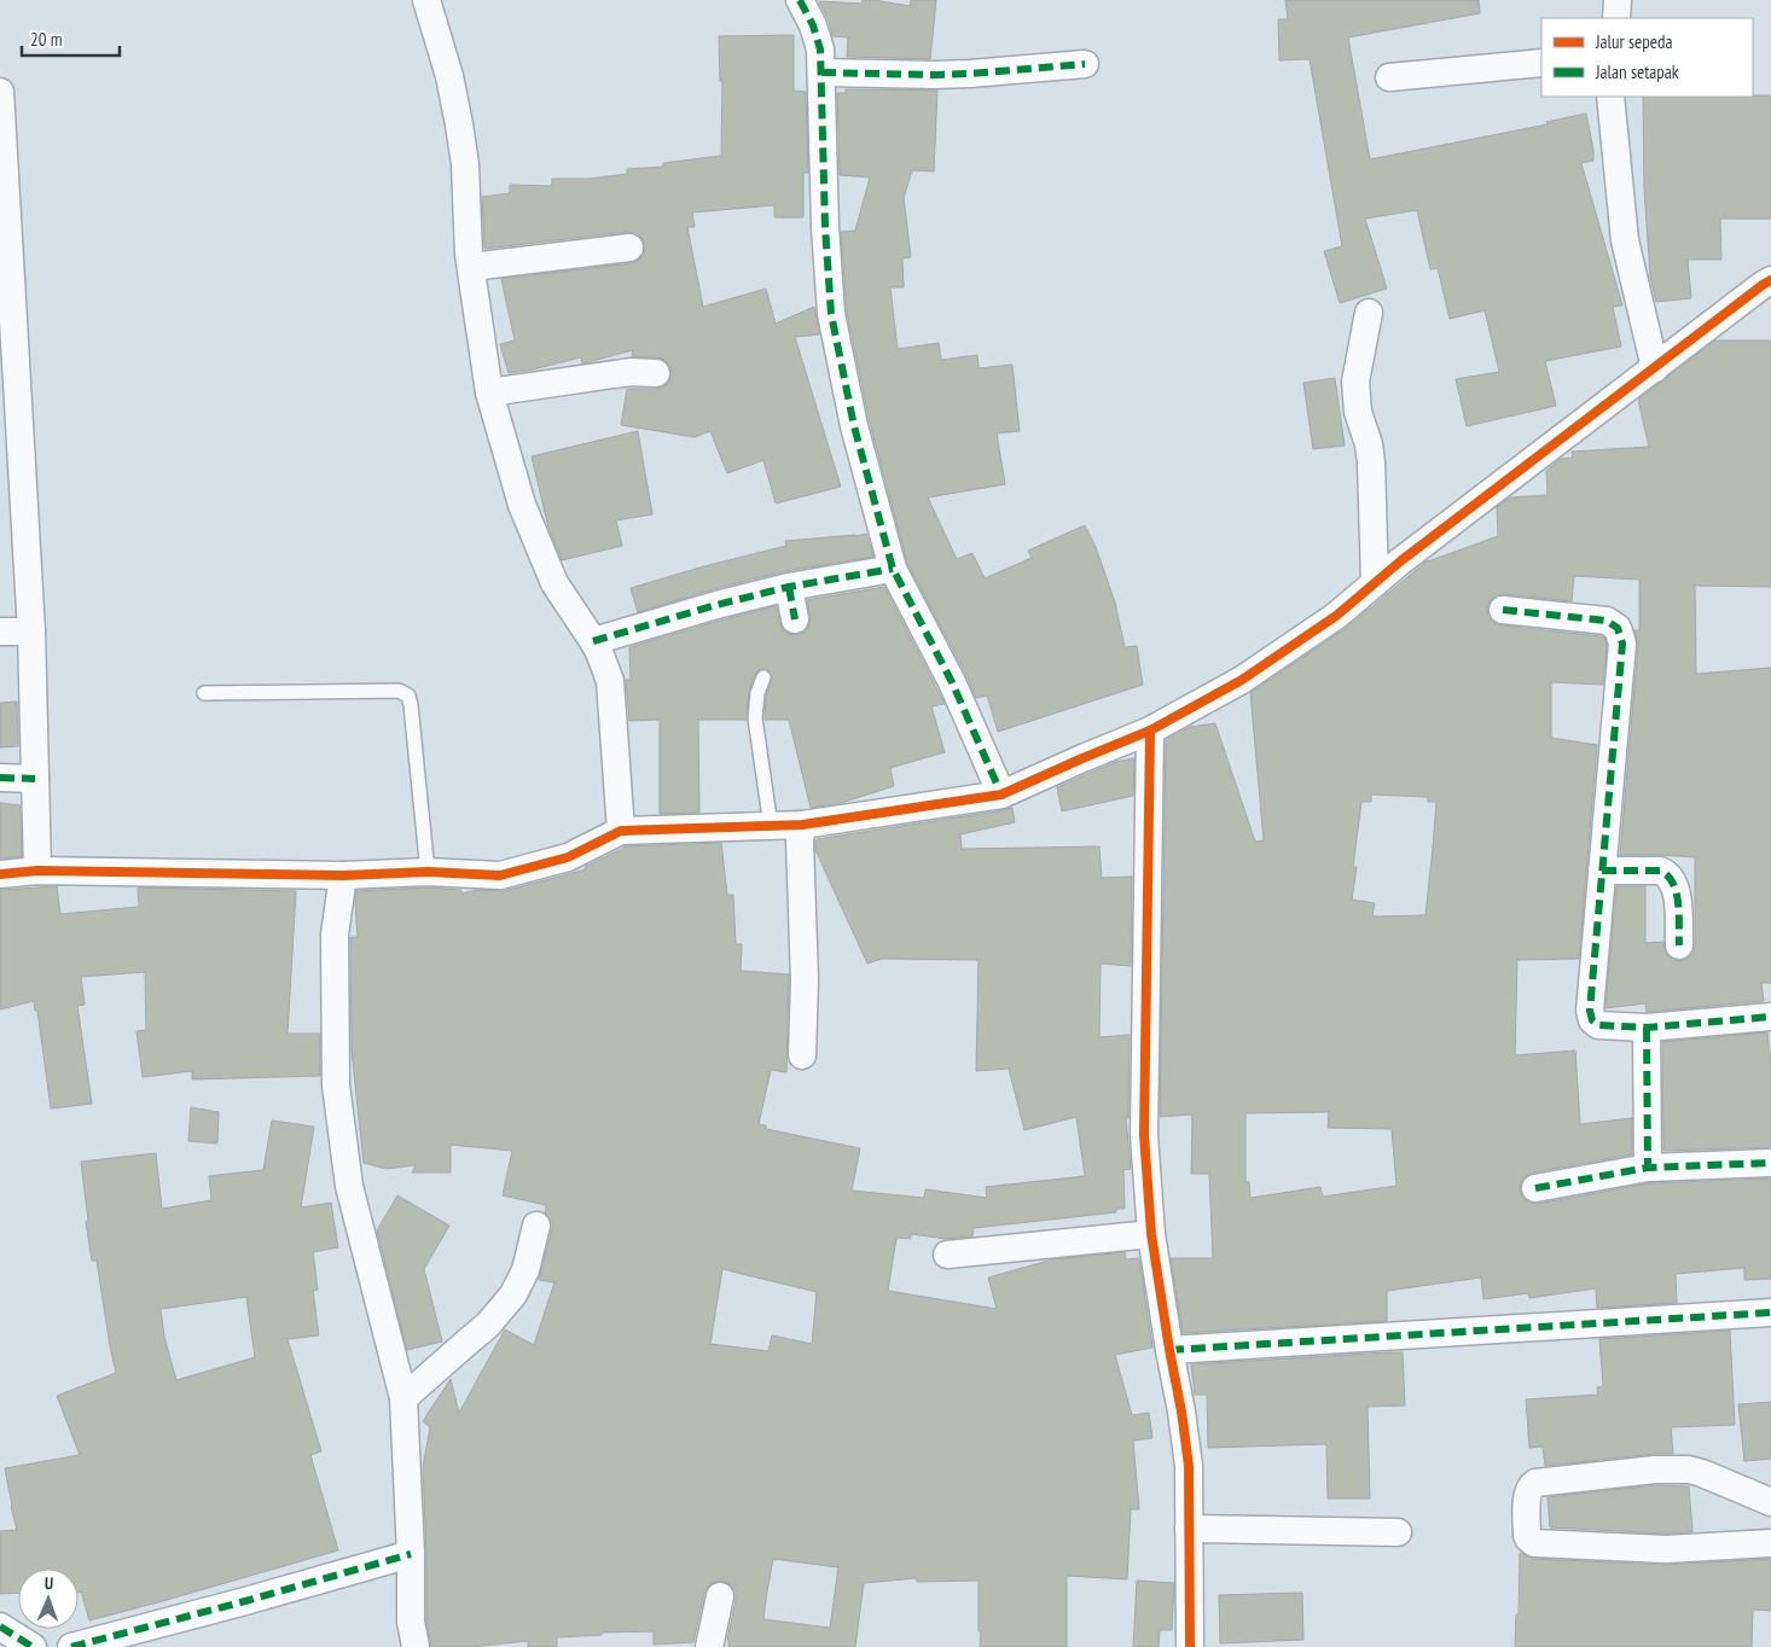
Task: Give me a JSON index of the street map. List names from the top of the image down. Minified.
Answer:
{"legend":["Jalur sepeda","Jalan setapak"],"scale_bar":"20 m","north":"top"}
